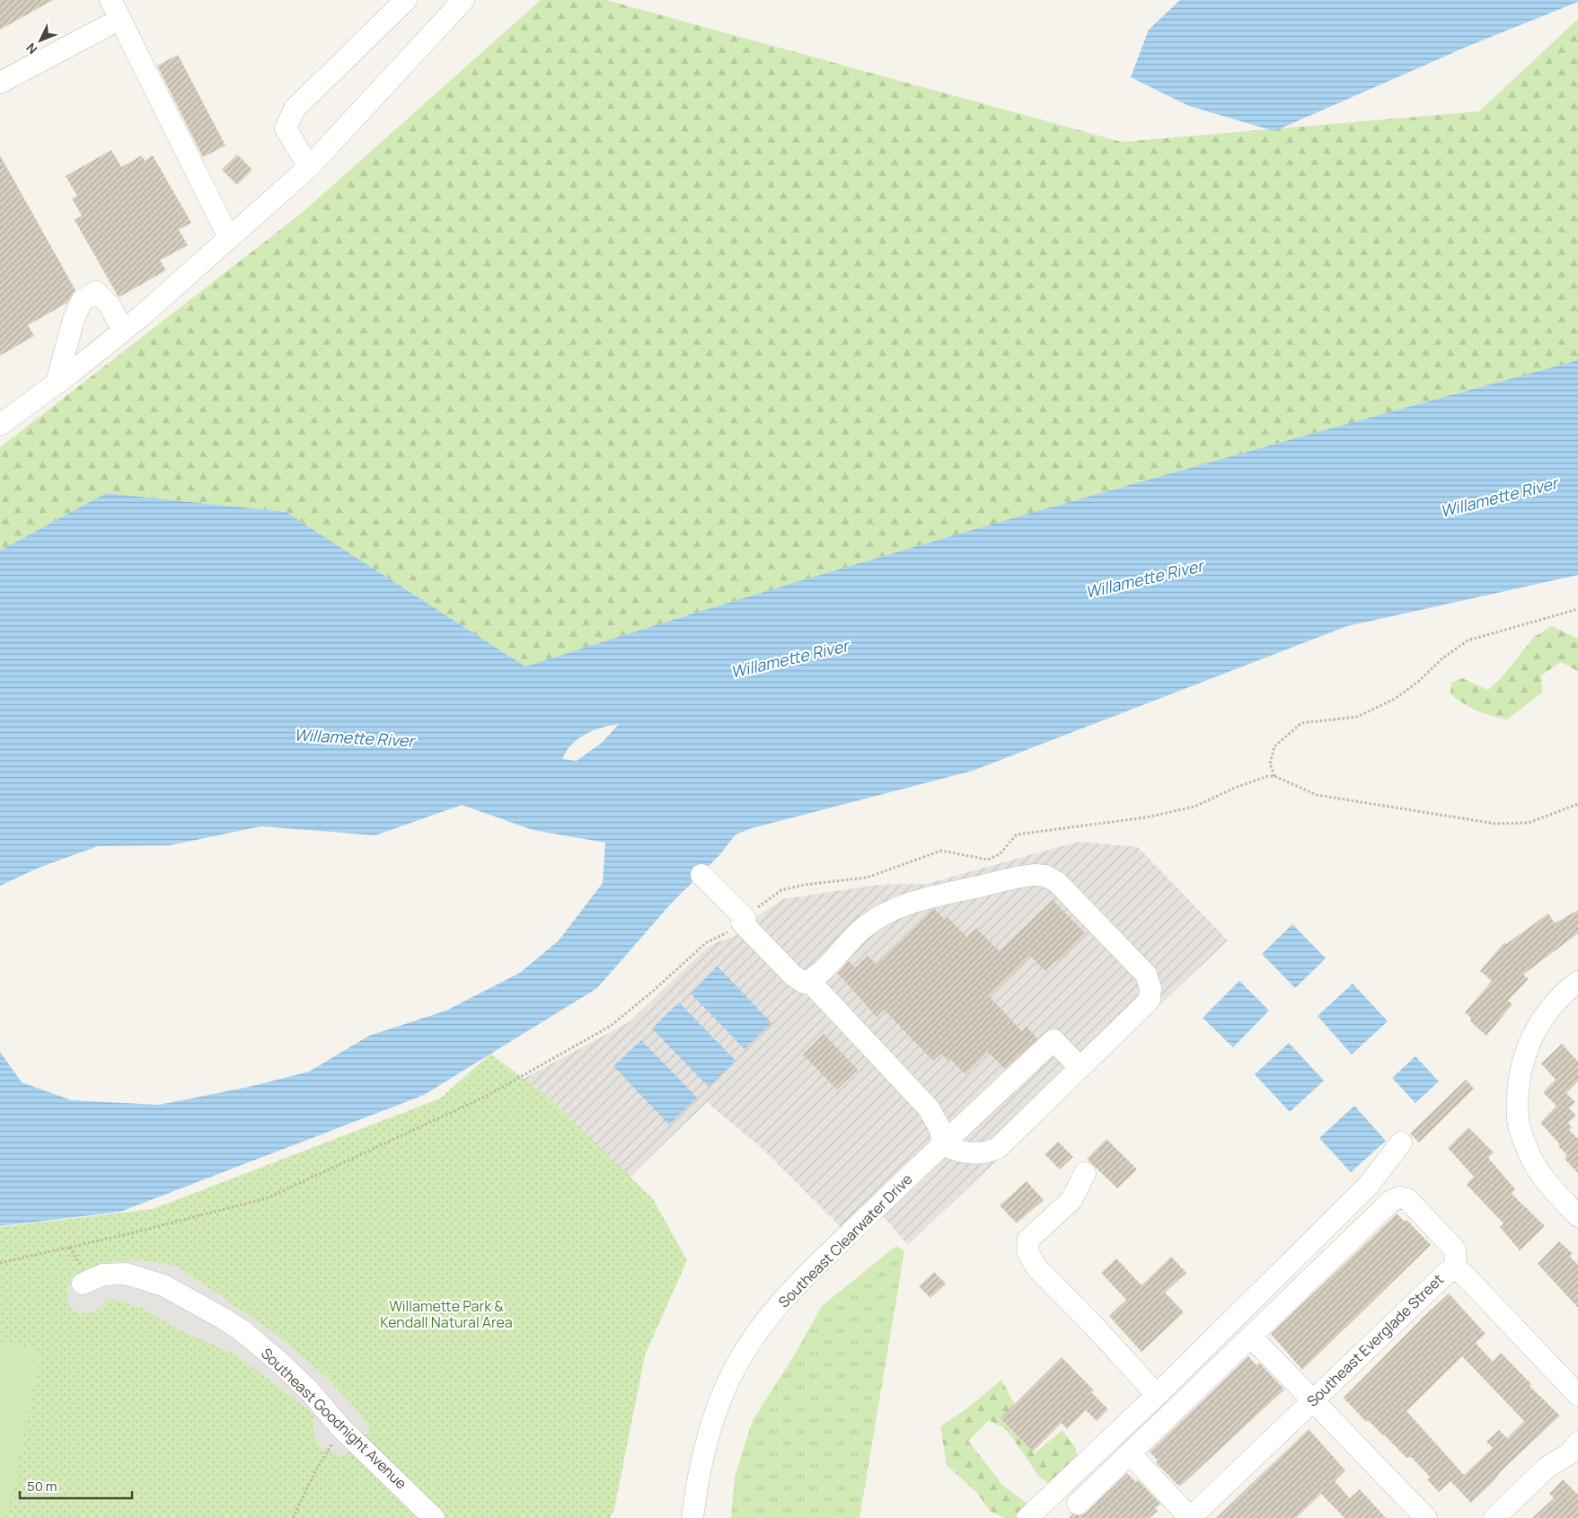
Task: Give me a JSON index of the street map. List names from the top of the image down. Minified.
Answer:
{"streets":{"street":["Southeast Clearwater Drive","Southeast Everglade Street","Southeast Goodnight Avenue"]},"water":["Willamette River"],"parks":["Willamette Park & Kendall Natural Area"],"scale_bar":"50 m","north":"bottom left"}
